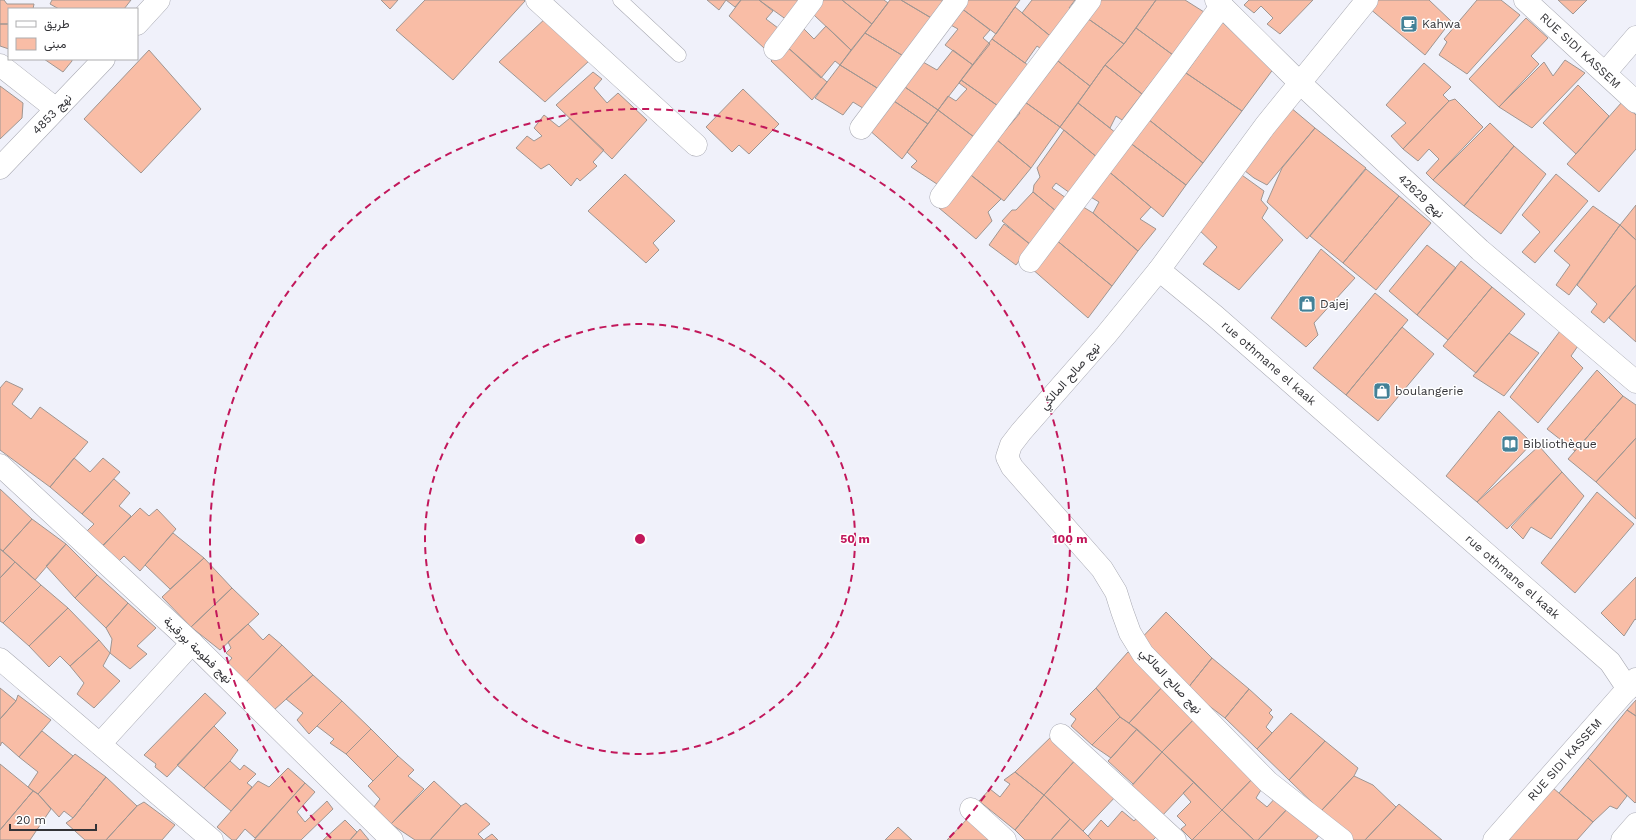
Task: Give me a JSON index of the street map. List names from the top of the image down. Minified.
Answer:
{"streets":{"street":["RUE SIDI KASSEM","نهج 4853","نهج 42629","rue othmane el kaak","نهج صالح المالكي","نهج فطومة بورقيبة"]},"crossings":[["RUE SIDI KASSEM","rue othmane el kaak"],["rue othmane el kaak","نهج صالح المالكي"]],"places":{"cafe":["Kahwa"],"shop":["Dajej","boulangerie"],"library":["Bibliothèque"]},"legend":["طريق","مبنى"],"scale_bar":"20 m","rings":["50 m","100 m"]}
